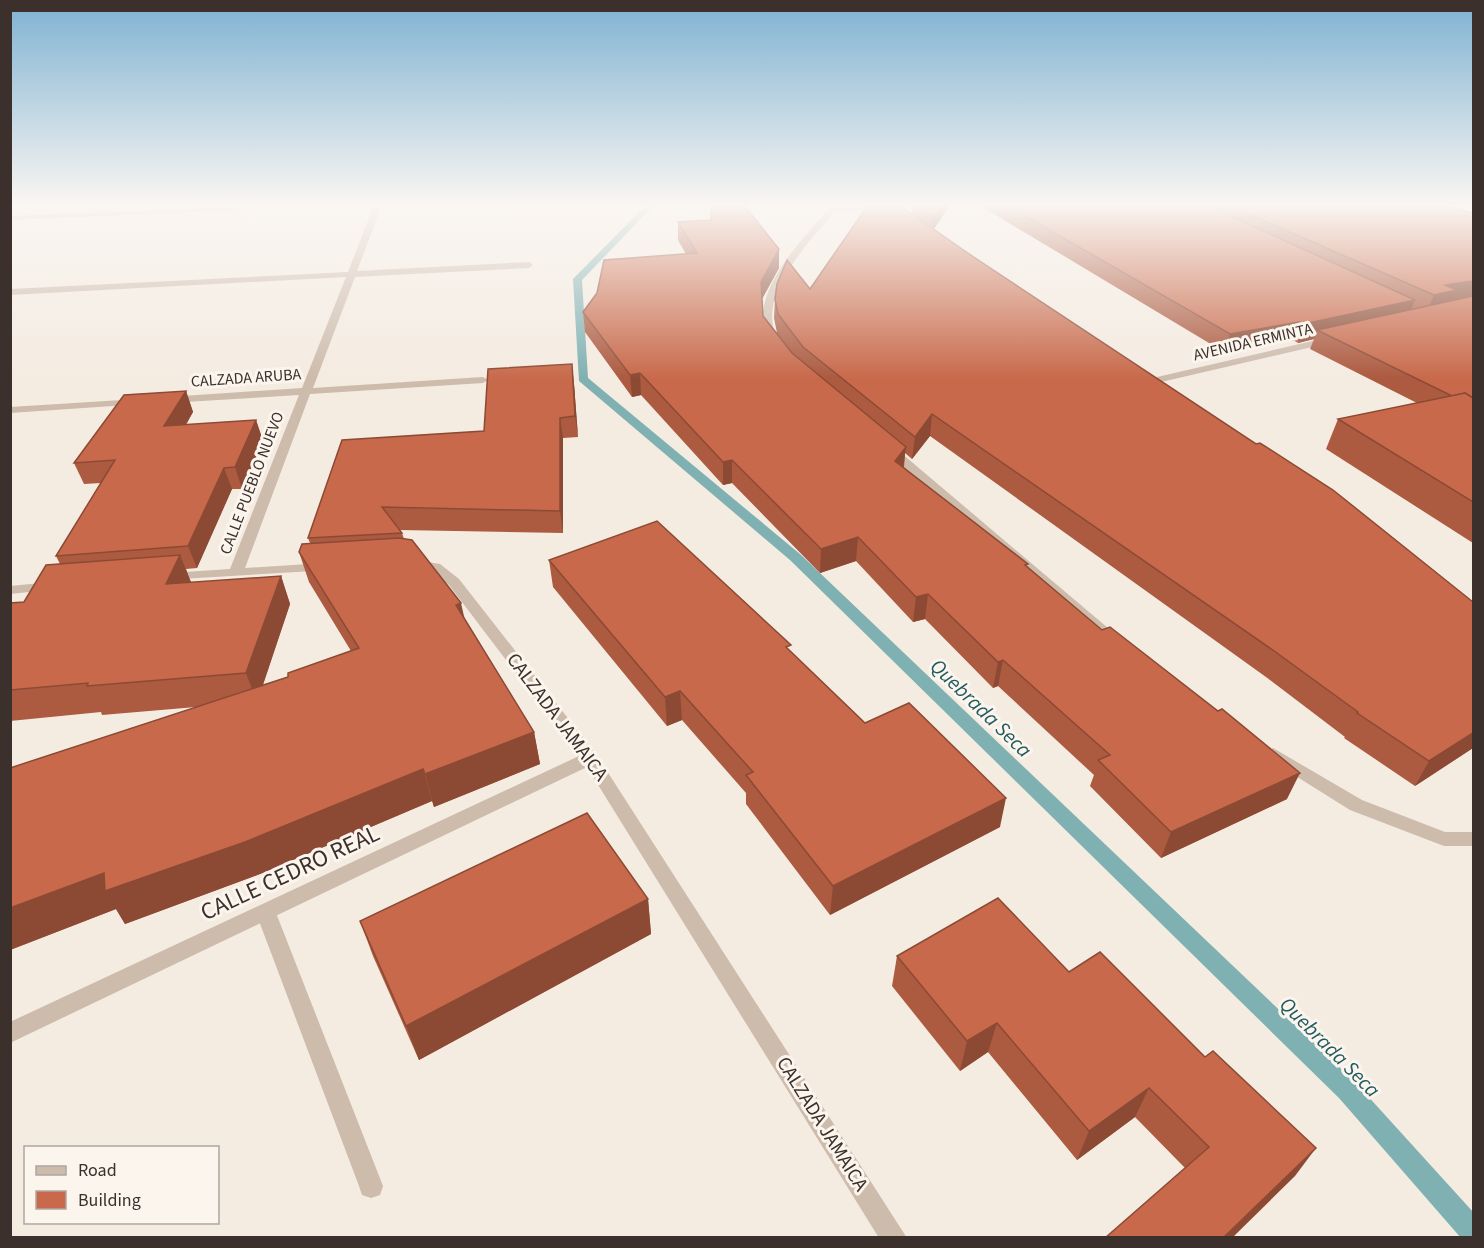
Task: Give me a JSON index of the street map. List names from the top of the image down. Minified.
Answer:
{"streets":{"street":["AVENIDA ERMINTA","CALZADA ARUBA","CALLE PUEBLO NUEVO","CALZADA JAMAICA","CALLE CEDRO REAL"]},"crossings":[["CALZADA ARUBA","CALLE PUEBLO NUEVO"],["CALZADA JAMAICA","CALLE CEDRO REAL"]],"water":["Quebrada Seca"],"legend":["Road","Building"]}
